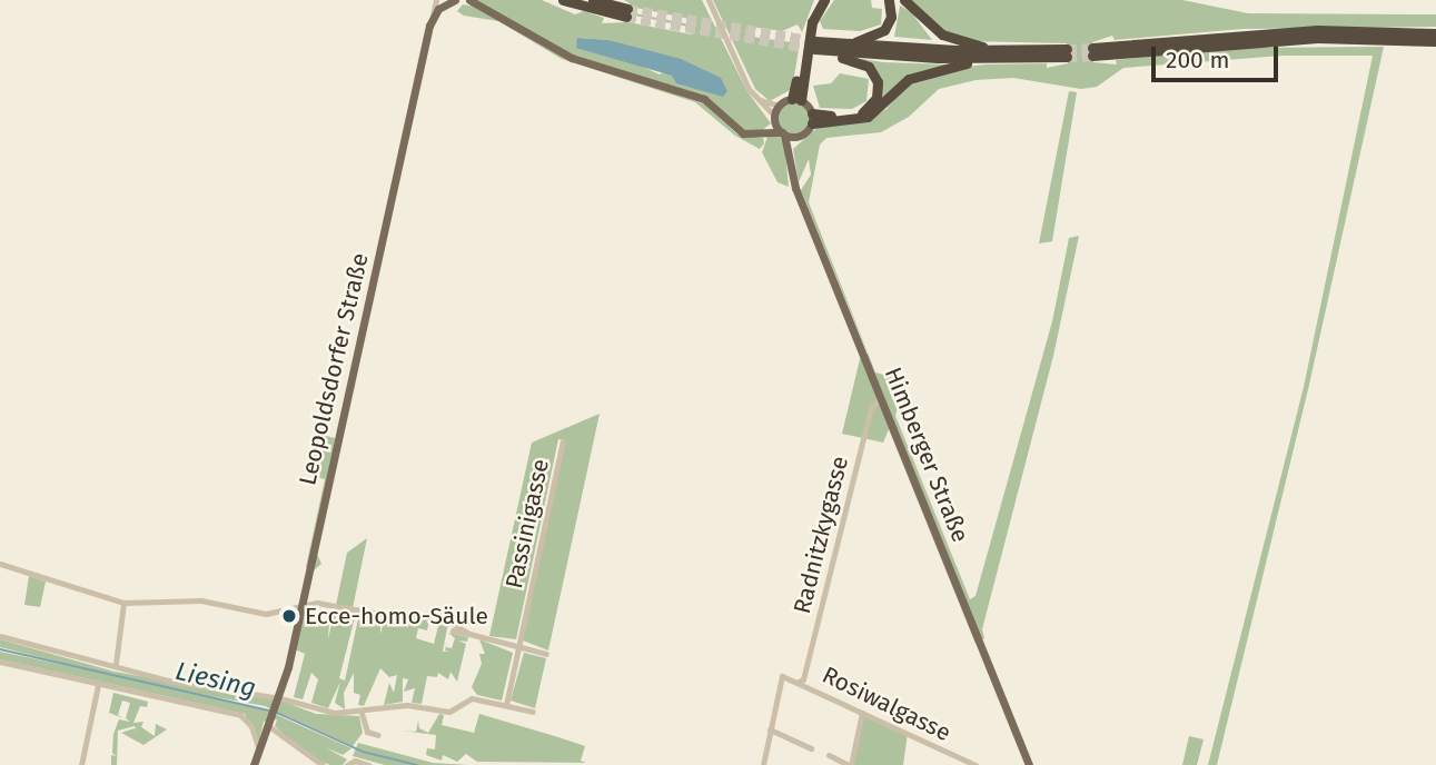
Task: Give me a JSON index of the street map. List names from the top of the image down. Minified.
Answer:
{"streets":{"main road":["Leopoldsdorfer Straße","Himberger Straße"],"street":["Passinigasse","Radnitzkygasse","Rosiwalgasse"]},"crossings":[["Himberger Straße","Radnitzkygasse"],["Radnitzkygasse","Rosiwalgasse"]],"water":["Liesing"],"places":["Ecce-homo-Säule"],"scale_bar":"200 m"}
